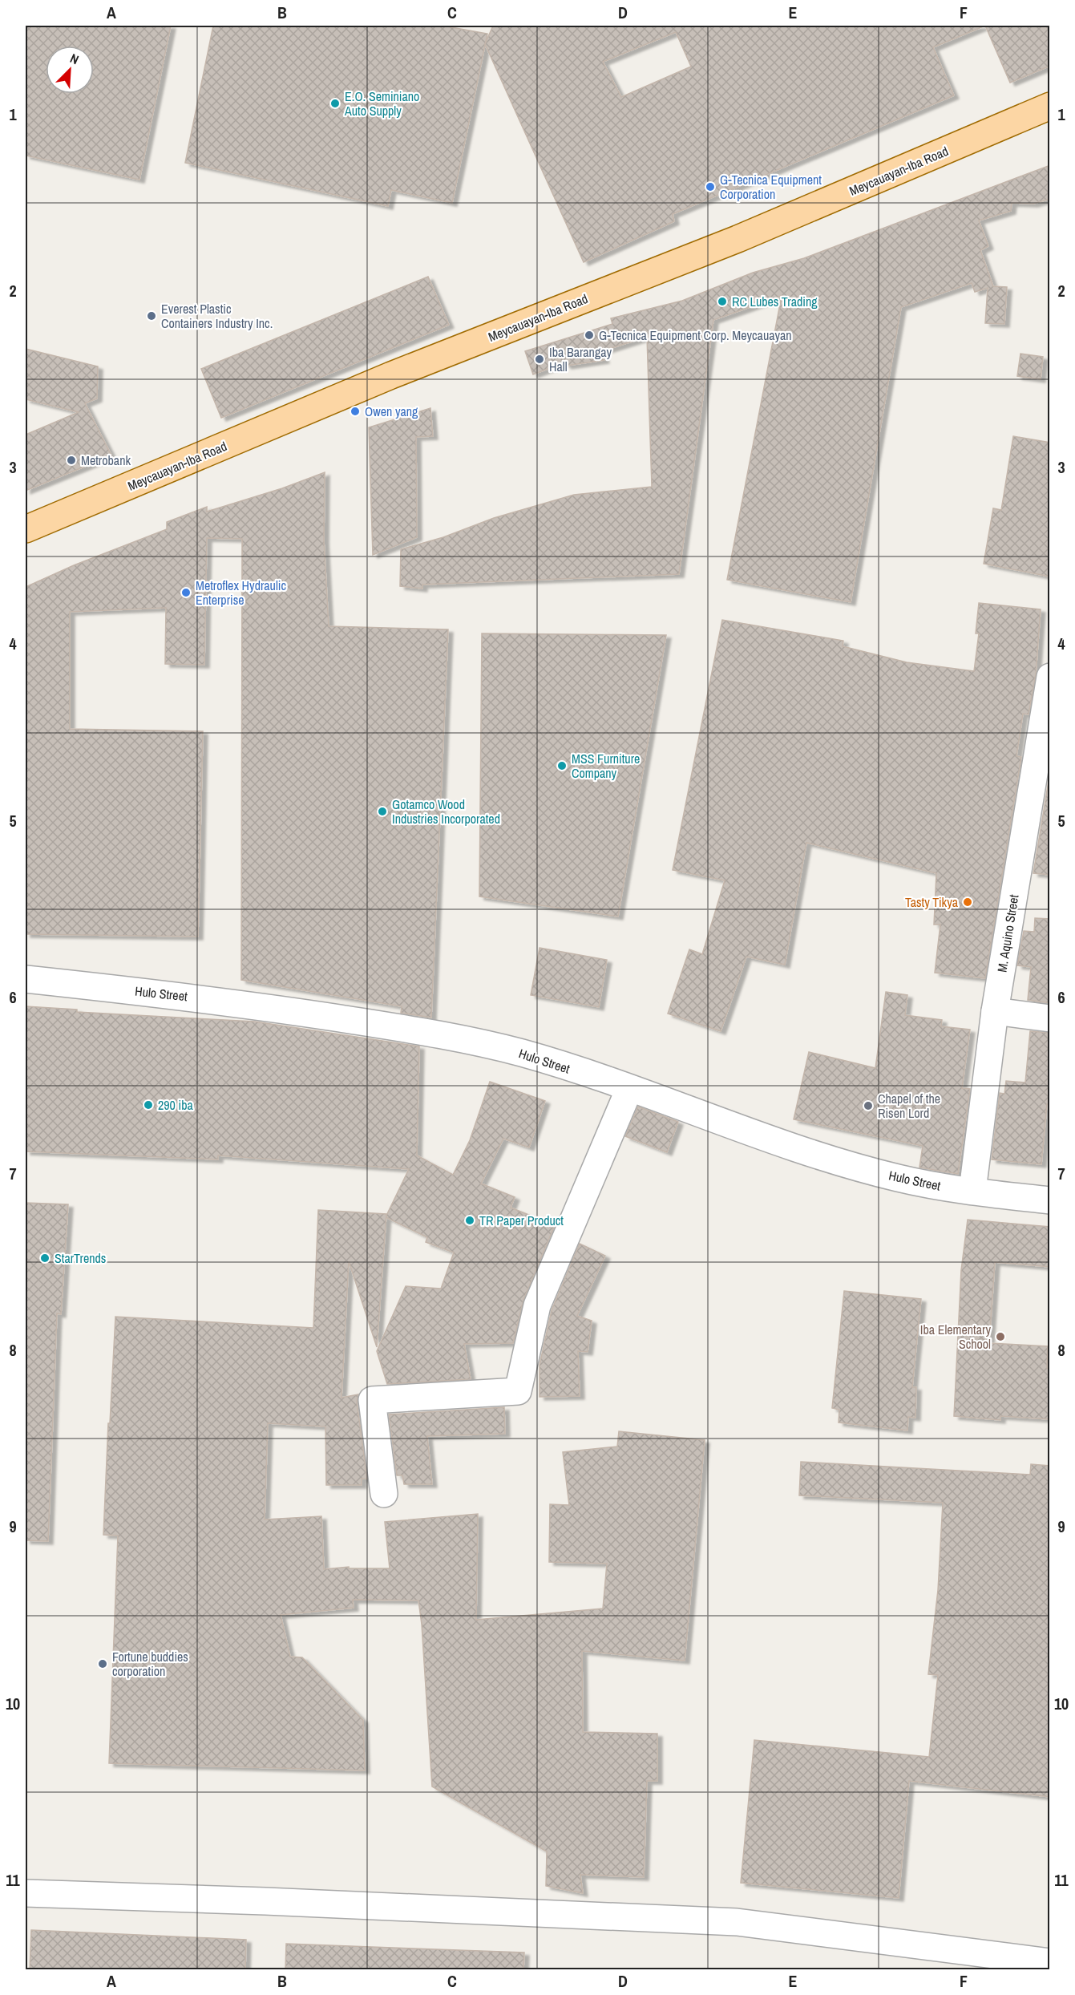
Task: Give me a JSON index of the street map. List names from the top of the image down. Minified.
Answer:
{"streets":{"main road":["Meycauayan-Iba Road"],"street":["M. Aquino Street","Hulo Street"]},"crossings":[["M. Aquino Street","Hulo Street"]],"places":["E.O. Seminiano Auto Supply","G-Tecnica Equipment Corporation","RC Lubes Trading","Everest Plastic Containers Industry Inc.","G-Tecnica Equipment Corp. Meycauayan","Iba Barangay Hall","Owen yang","Metrobank","Metroflex Hydraulic Enterprise","MSS Furniture Company","Gotamco Wood Industries Incorporated","Tasty Tikya","290 iba","Chapel of the Risen Lord","TR Paper Product","StarTrends","Iba Elementary School","Fortune buddies corporation"],"north":"top right","grid":{"columns":["A","B","C","D","E","F"],"rows":["1","2","3","4","5","6","7","8","9","10","11"]}}
